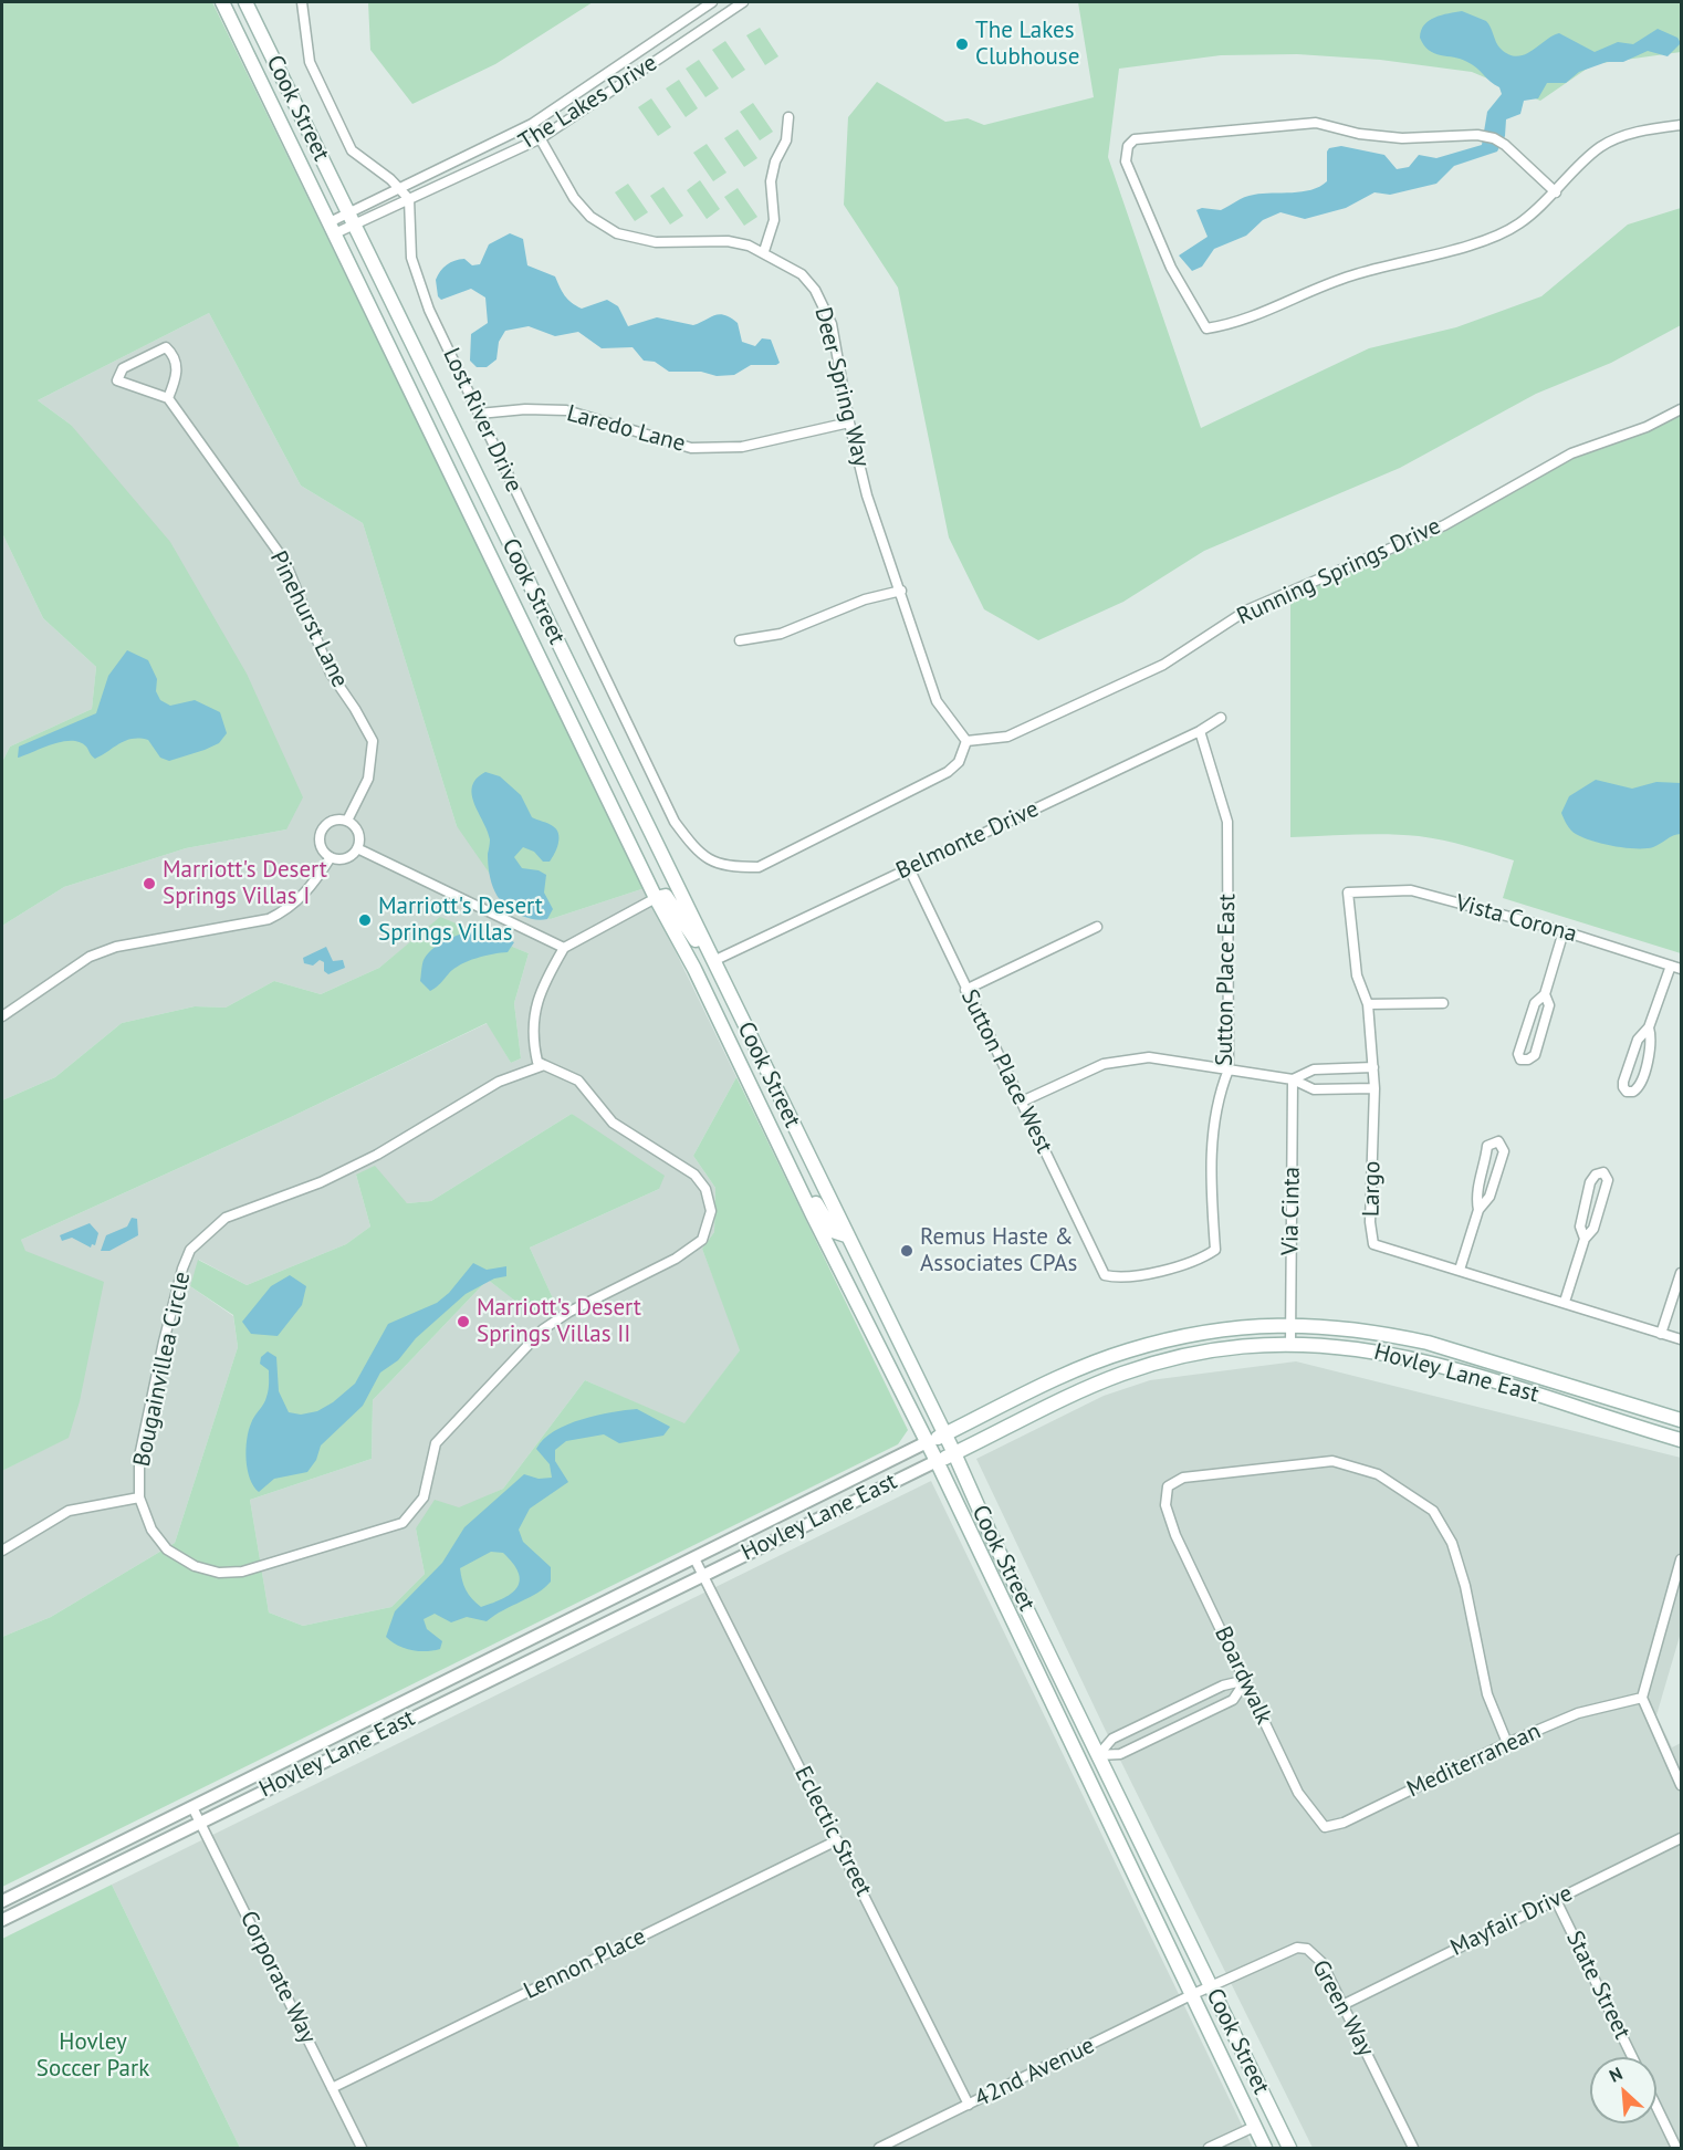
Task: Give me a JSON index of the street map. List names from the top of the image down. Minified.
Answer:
{"streets":{"main road":["Cook Street","Hovley Lane East"],"street":["The Lakes Drive","Deer Spring Way","Lost River Drive","Laredo Lane","Running Springs Drive","Pinehurst Lane","Belmonte Drive","Vista Corona","Sutton Place East","Sutton Place West","Largo","Via Cinta","Bougainvillea Circle","Boardwalk","Mediterranean","Eclectic Street","Mayfair Drive","Lennon Place","Corporate Way","State Street","Green Way","42nd Avenue"]},"crossings":[["The Lakes Drive","Cook Street"],["The Lakes Drive","Deer Spring Way"],["The Lakes Drive","Lost River Drive"],["Cook Street","Belmonte Drive"],["Cook Street","Hovley Lane East"],["Cook Street","Green Way"],["Cook Street","42nd Avenue"],["Deer Spring Way","Lost River Drive"],["Deer Spring Way","Laredo Lane"],["Deer Spring Way","Running Springs Drive"],["Lost River Drive","Laredo Lane"],["Lost River Drive","Running Springs Drive"],["Belmonte Drive","Sutton Place East"],["Belmonte Drive","Sutton Place West"],["Vista Corona","Largo"],["Sutton Place East","Sutton Place West"],["Via Cinta","Hovley Lane East"],["Hovley Lane East","Eclectic Street"],["Hovley Lane East","Corporate Way"],["Boardwalk","Mediterranean"],["Eclectic Street","Lennon Place"],["Eclectic Street","42nd Avenue"],["Mayfair Drive","State Street"],["Mayfair Drive","Green Way"],["Lennon Place","Corporate Way"],["Green Way","42nd Avenue"]],"parks":["Hovley Soccer Park"],"places":["The Lakes Clubhouse","Marriott's Desert Springs Villas I","Marriott's Desert Springs Villas","Remus Haste & Associates CPAs","Marriott's Desert Springs Villas II"],"north":"top left"}
